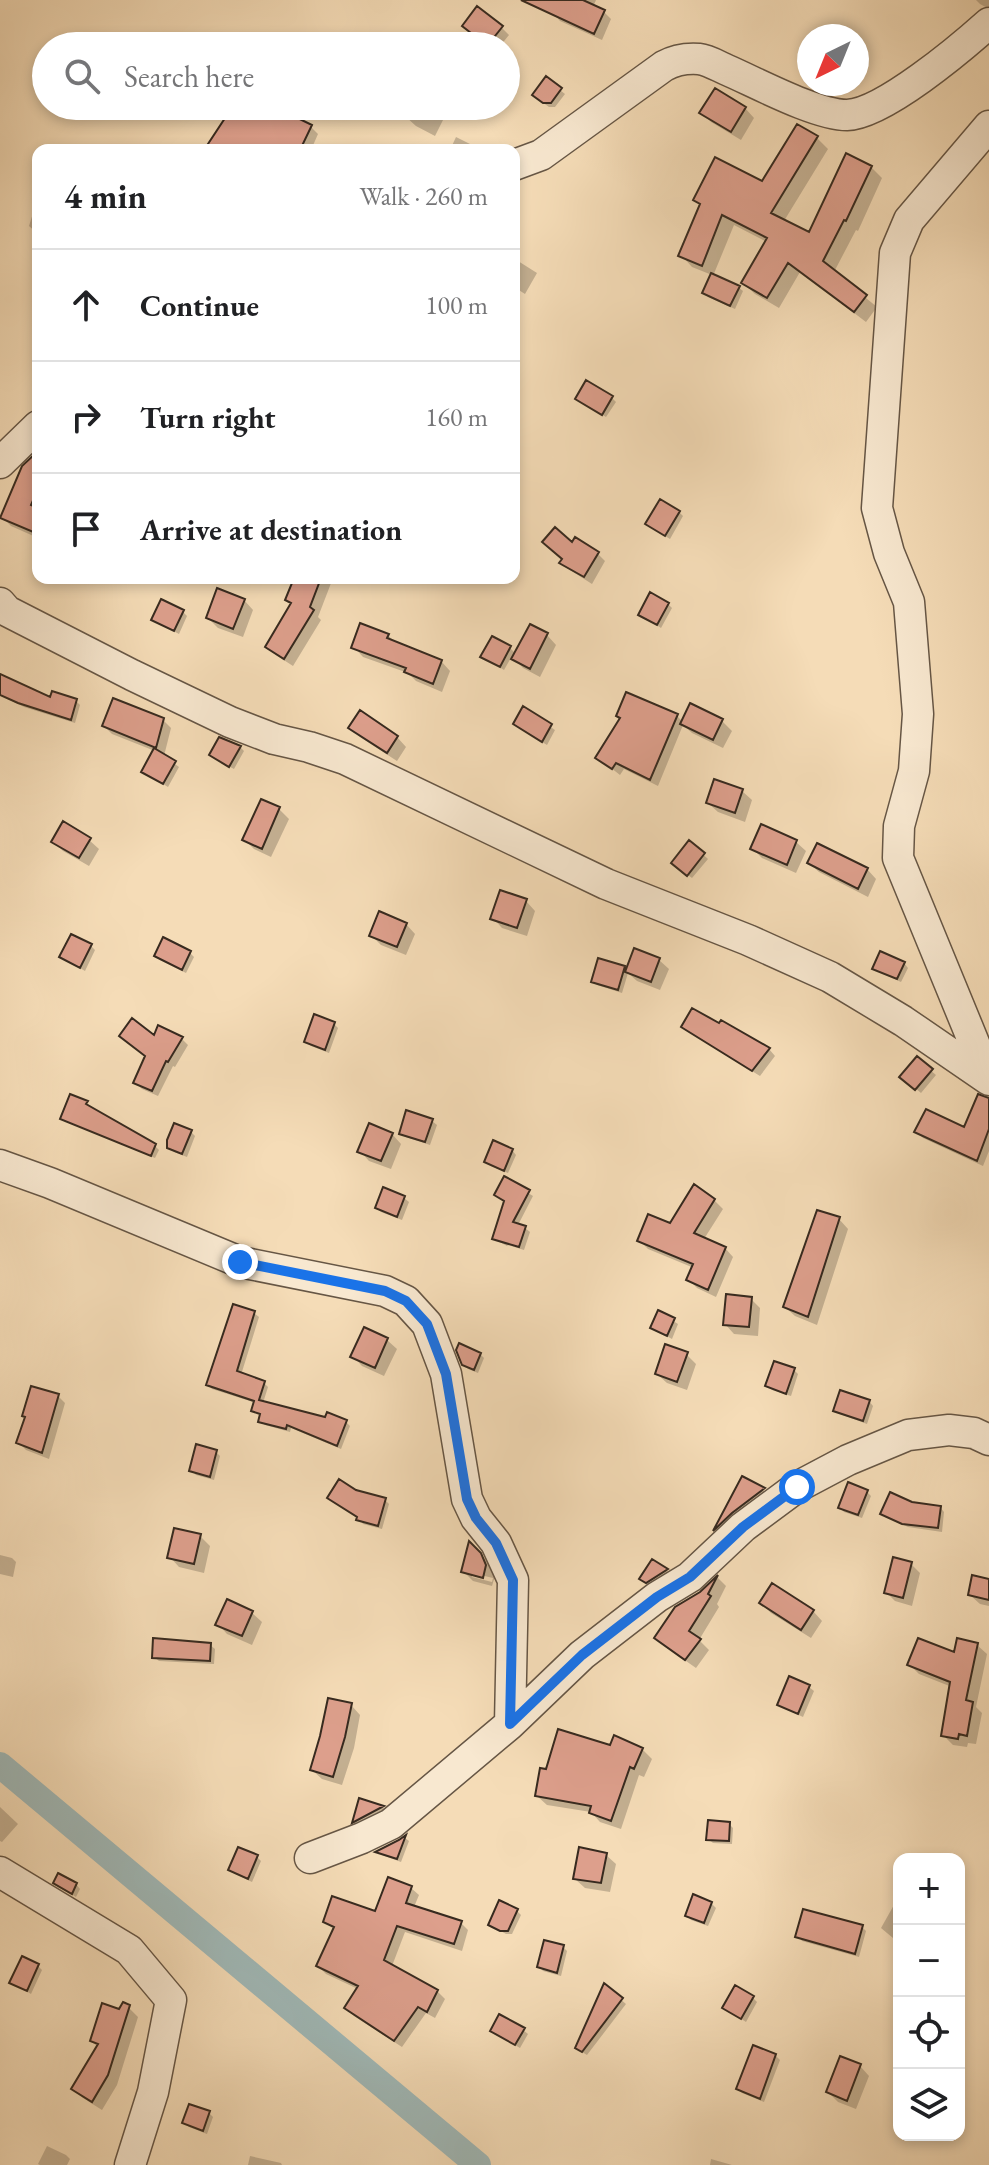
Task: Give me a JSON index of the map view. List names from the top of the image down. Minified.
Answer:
{"north":"bottom left","page":{"search":"Search here","heading":["4 min","Walk · 260 m"],"list":[["Continue","100 m"],["Turn right","160 m"],"Arrive at destination"],"map_buttons":["+","−"]}}
